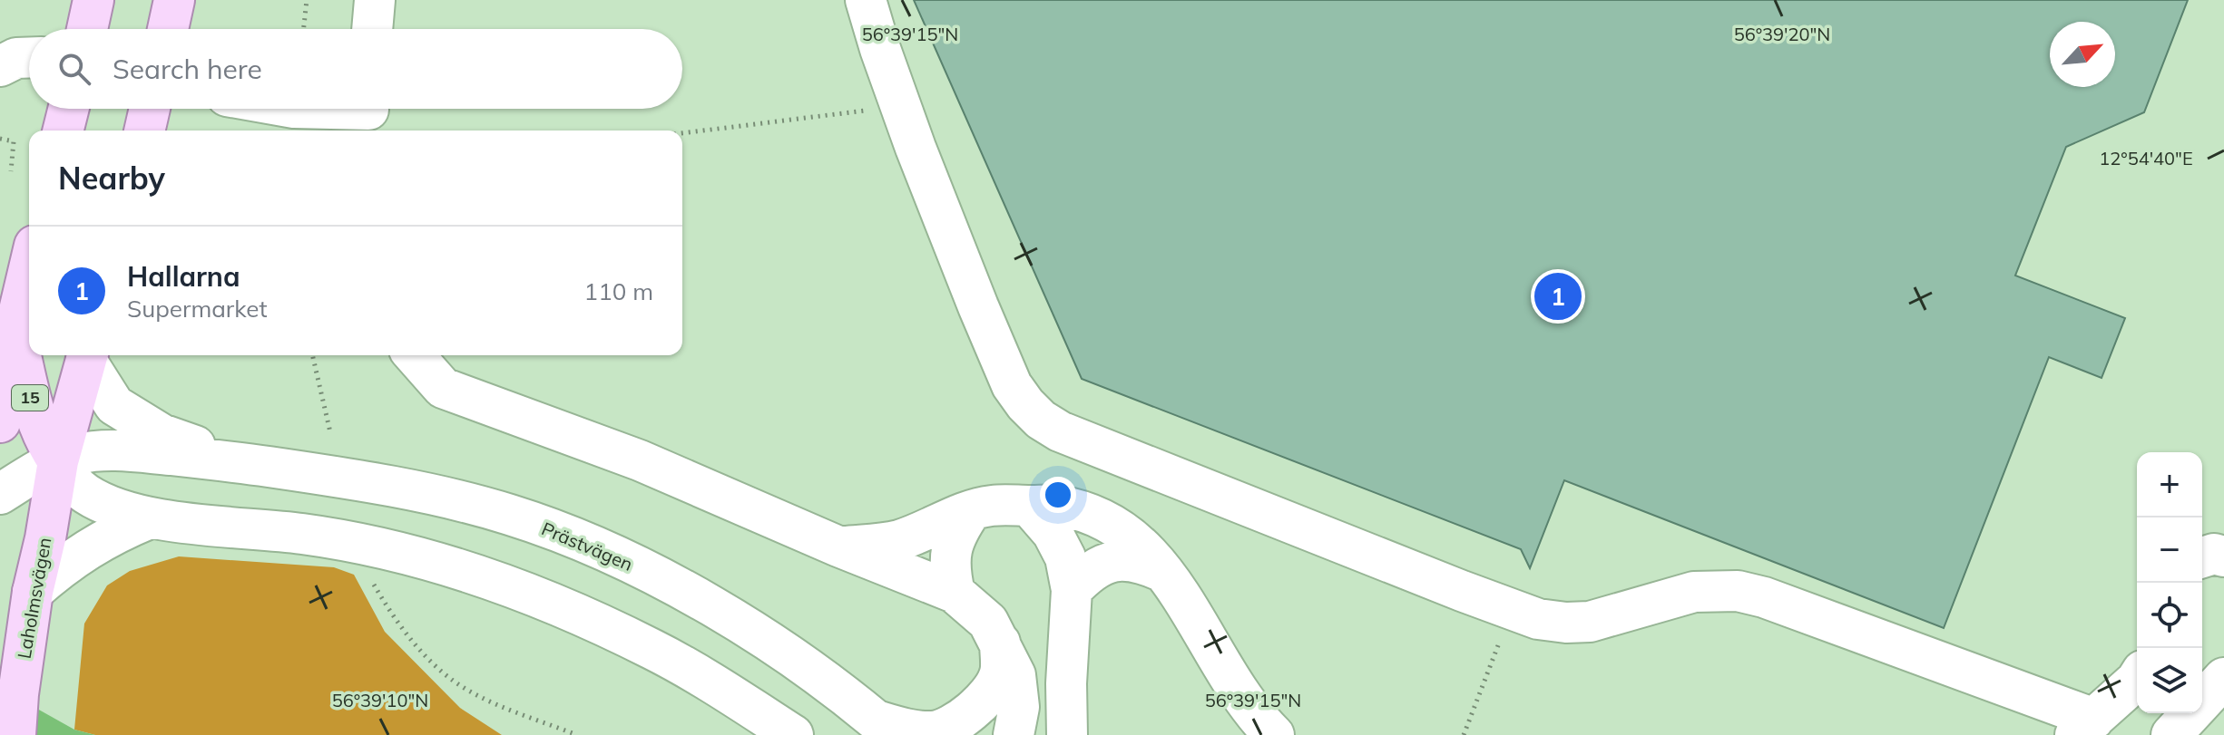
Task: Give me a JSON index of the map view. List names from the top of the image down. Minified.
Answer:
{"streets":{"main road":["15","Laholmsvägen"],"street":["Prästvägen"]},"crossings":[["15","Prästvägen"],["15","Laholmsvägen"],["Prästvägen","Laholmsvägen"]],"north":"top right","page":{"search":"Search here","heading":"Nearby","list":[{"mark":"1","name":"Hallarna","note":"Supermarket","value":"110 m"}],"pins":"1","map_buttons":["+","−"]},"coordinates":["56°39'15\"N","56°39'20\"N","12°54'40\"E","56°39'10\"N"]}
